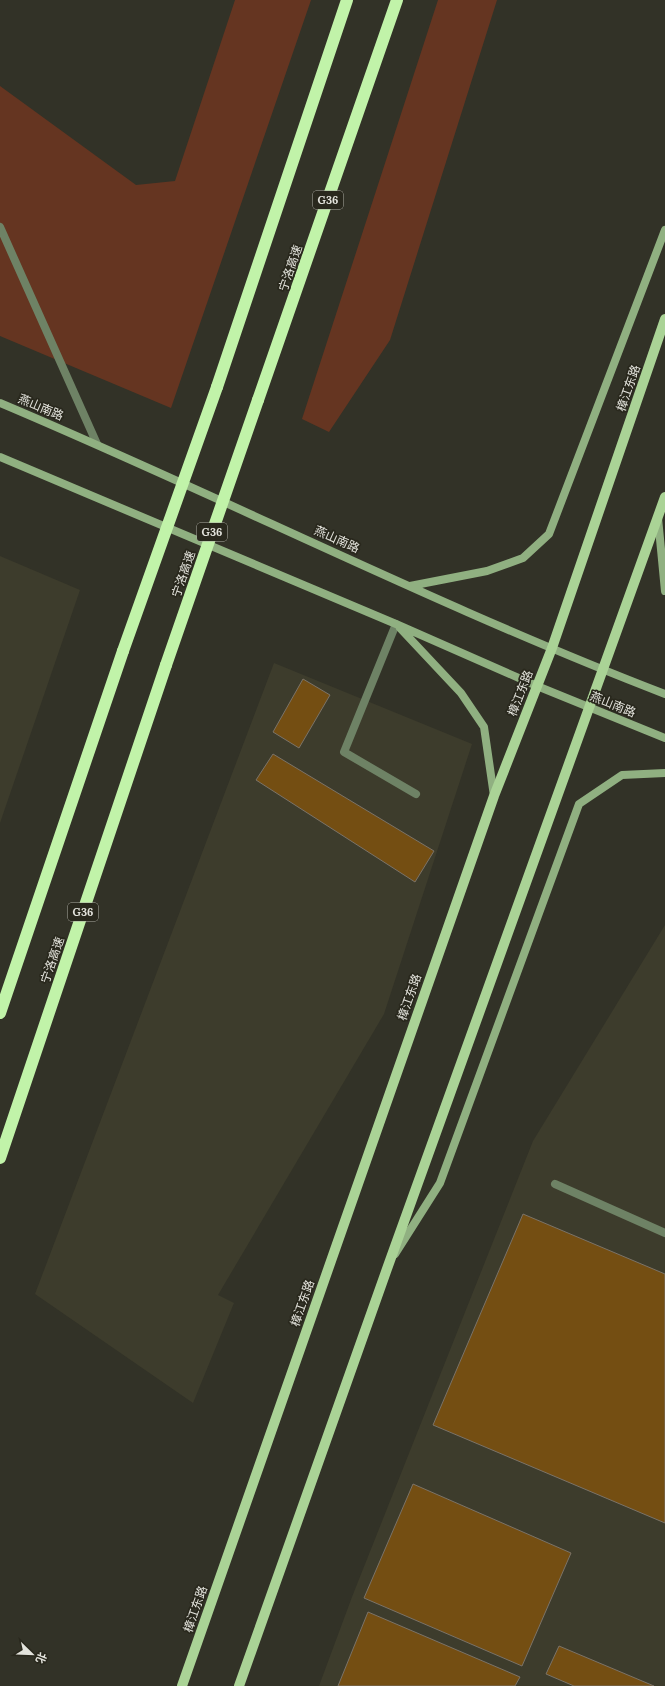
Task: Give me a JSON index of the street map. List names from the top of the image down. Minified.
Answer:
{"streets":{"highway":["G36","宁洛高速"],"main road":["樟江东路","燕山南路"]},"crossings":[["樟江东路","燕山南路"]],"north":"bottom right"}
